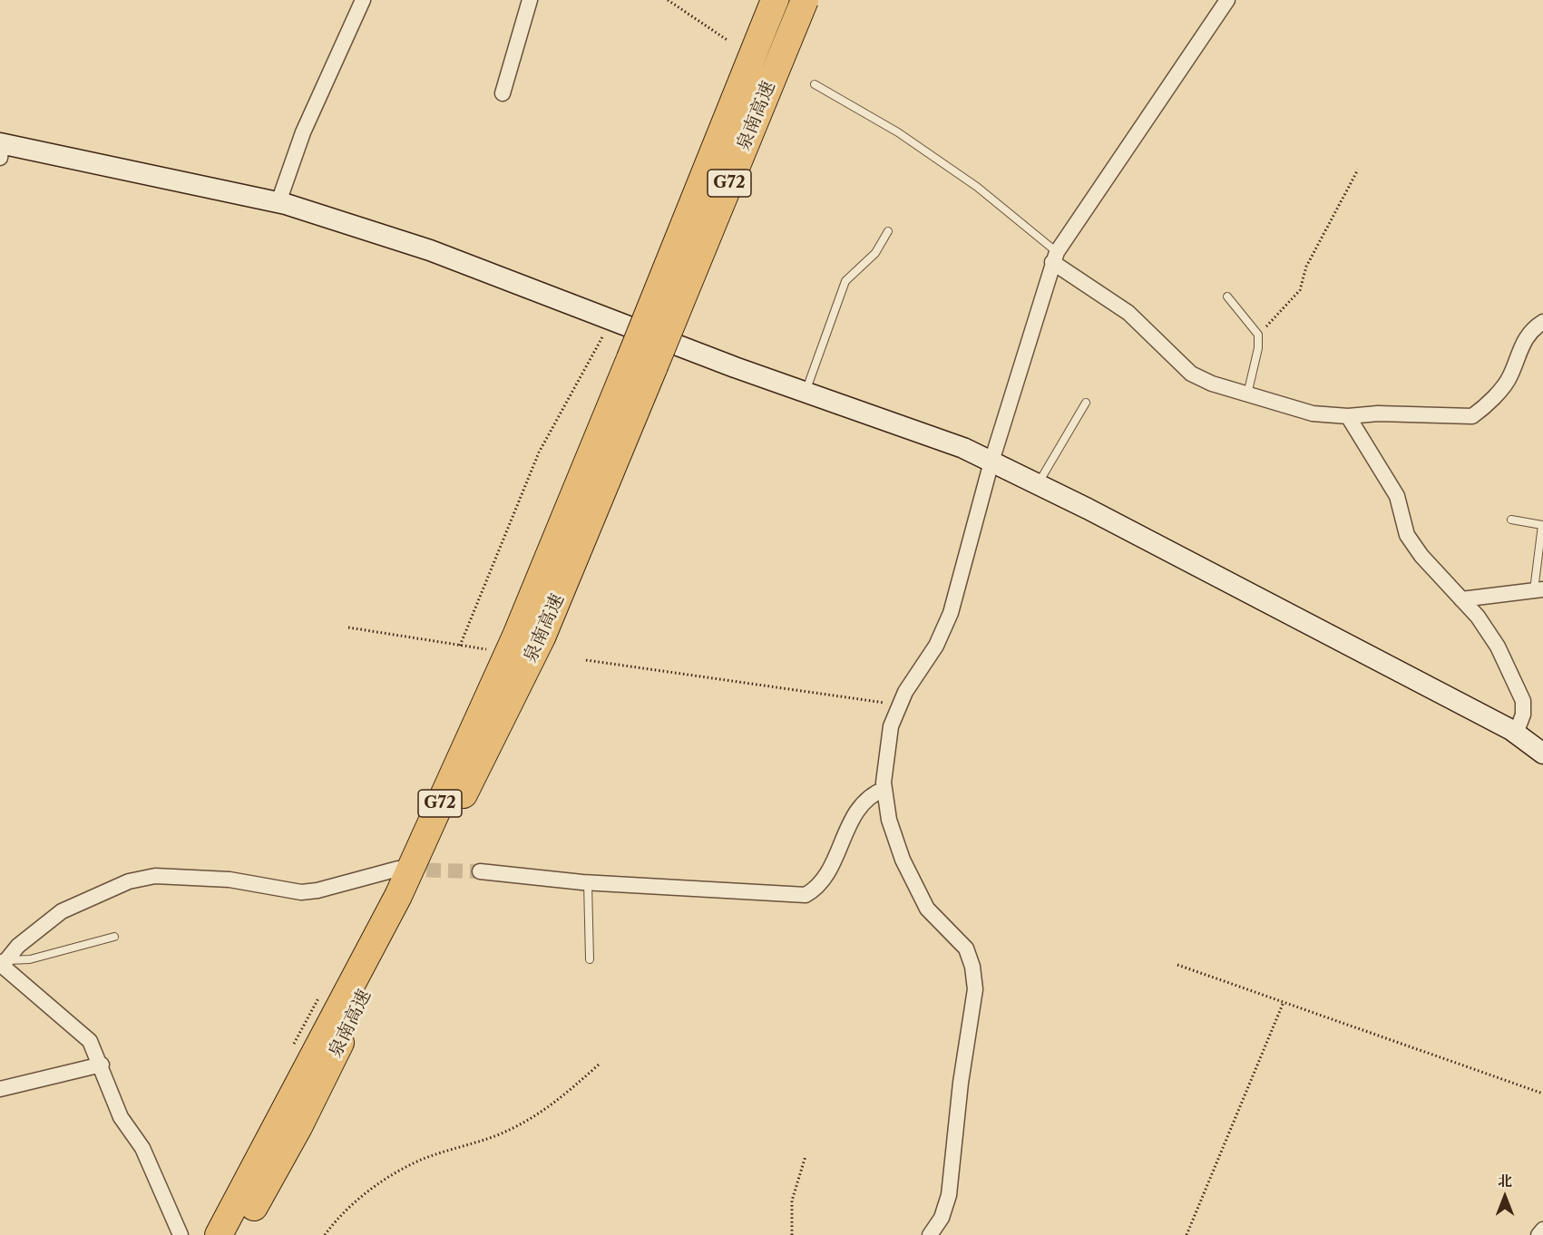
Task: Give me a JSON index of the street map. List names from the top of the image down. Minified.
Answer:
{"streets":{"highway":["泉南高速","G72"]},"north":"top"}
